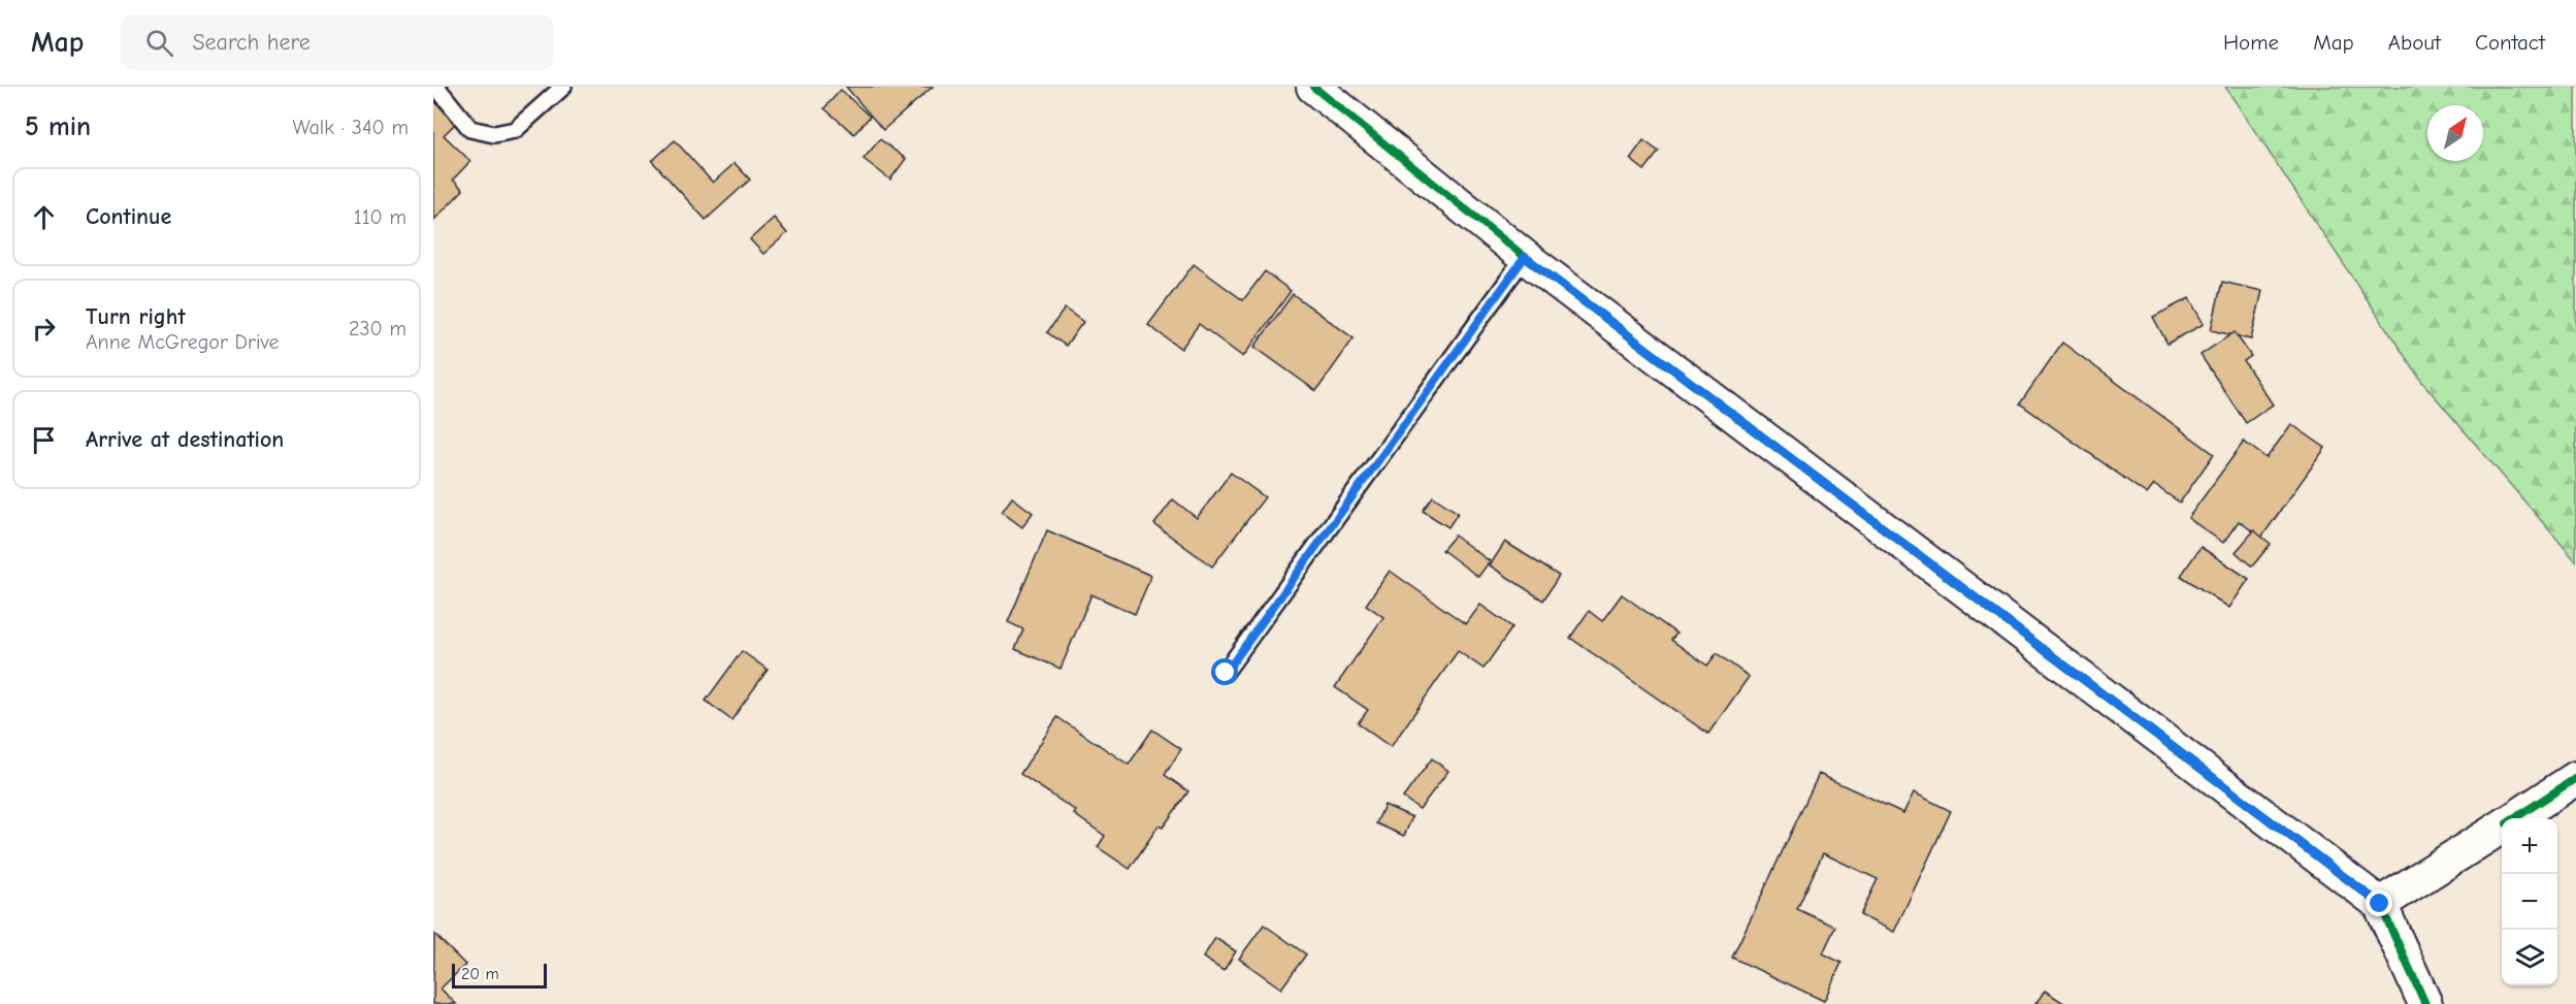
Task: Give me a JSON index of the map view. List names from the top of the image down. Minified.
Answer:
{"scale_bar":"20 m","north":"top right","page":{"header":"Map","search":"Search here","nav":["Home","Map","About","Contact"],"heading":["5 min","Walk · 340 m"],"list":[["Continue","110 m"],["Turn right","Anne McGregor Drive","230 m"],"Arrive at destination"],"map_buttons":["+","−"],"scale":"20 m"}}
